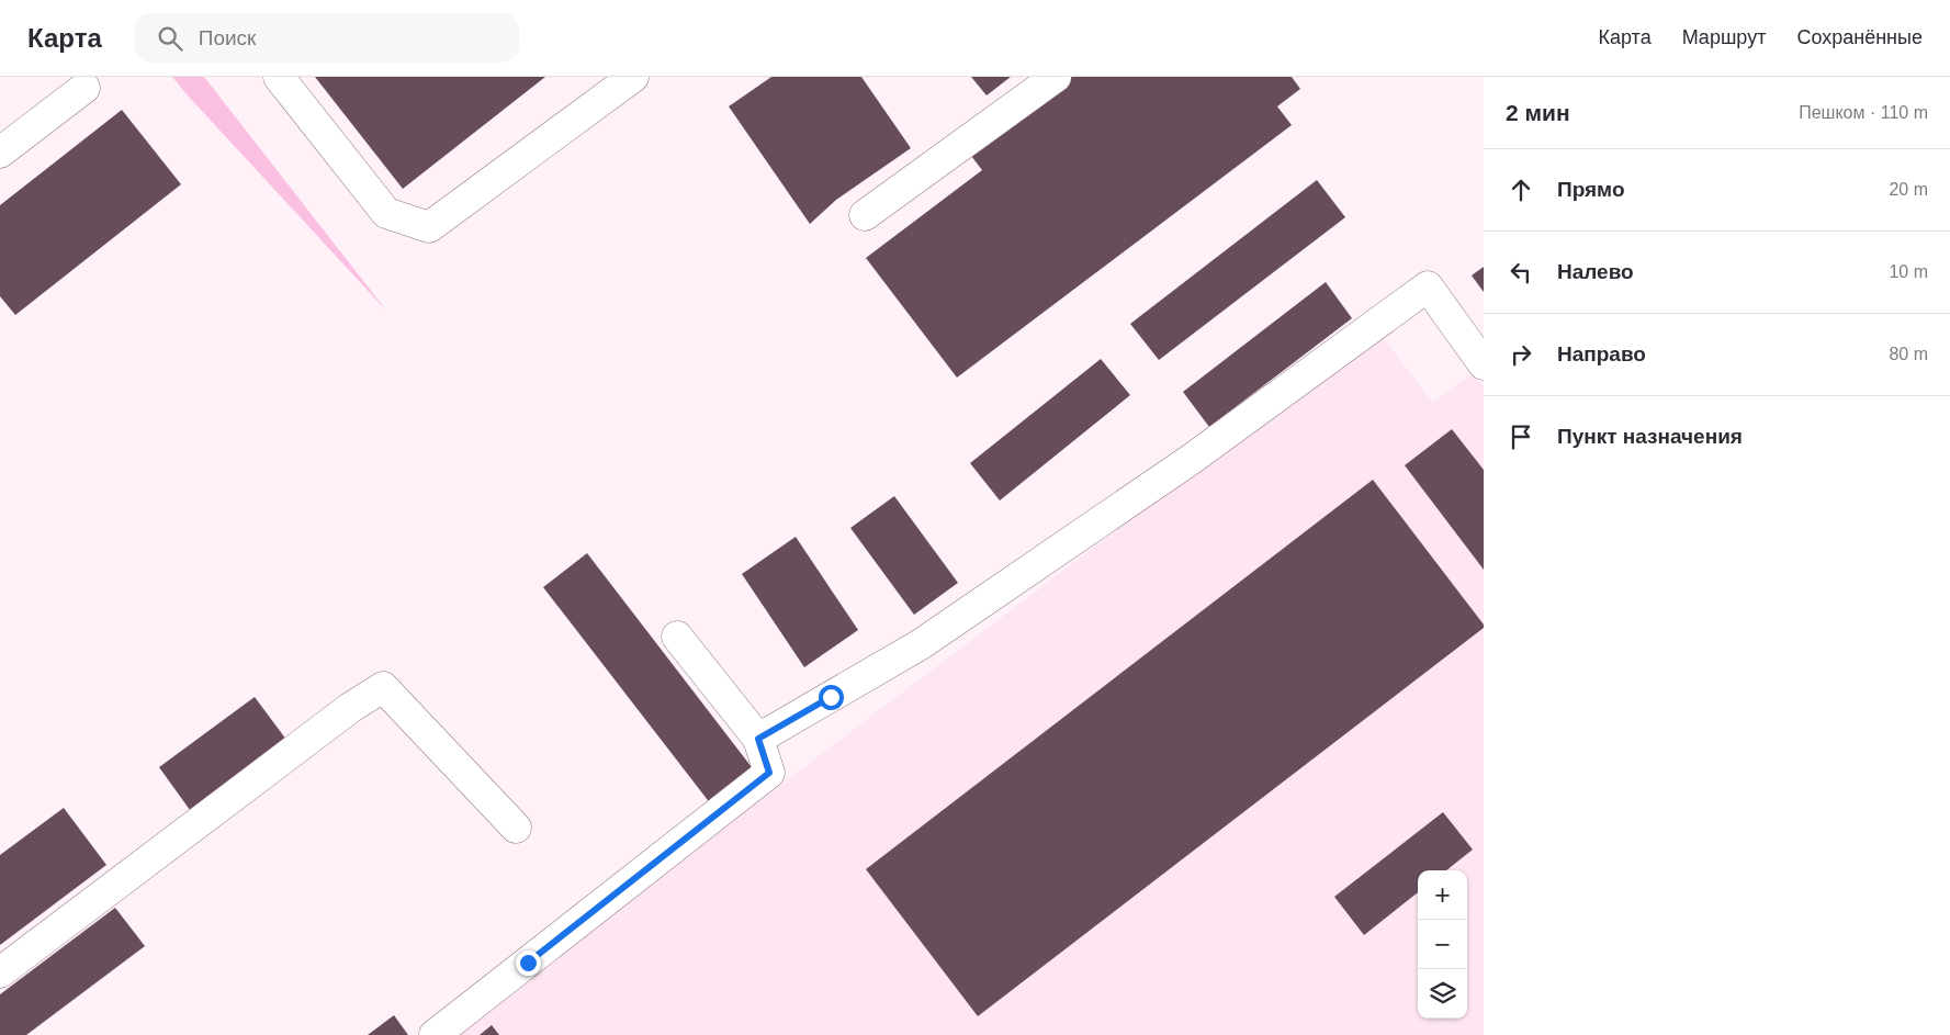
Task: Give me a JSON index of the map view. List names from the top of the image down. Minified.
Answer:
{"page":{"header":"Карта","search":"Поиск","nav":["Карта","Маршрут","Сохранённые"],"heading":["2 мин","Пешком · 110 m"],"list":[["Прямо","20 m"],["Налево","10 m"],["Направо","80 m"],"Пункт назначения"],"map_buttons":["+","−"]}}
